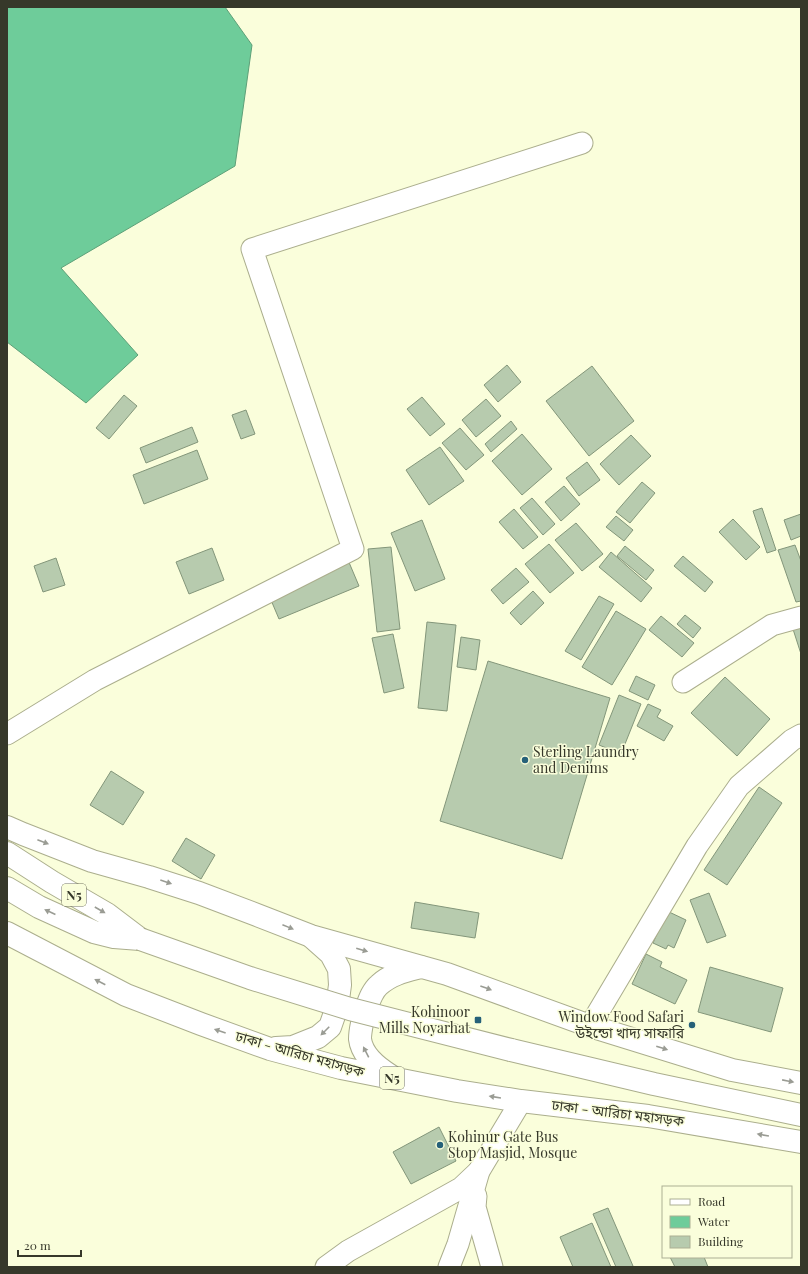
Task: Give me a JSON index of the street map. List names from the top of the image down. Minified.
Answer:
{"streets":{"highway":["N5","ঢাকা - আরিচা মহাসড়ক"]},"places":{"other":["Sterling Laundry and Denims","Window Food Safari উইন্ডো খাদ্য সাফারি","Kohinur Gate Bus Stop Masjid, Mosque"],"transit":["Kohinoor Mills Noyarhat"]},"legend":["Road","Water","Building"],"scale_bar":"20 m"}
